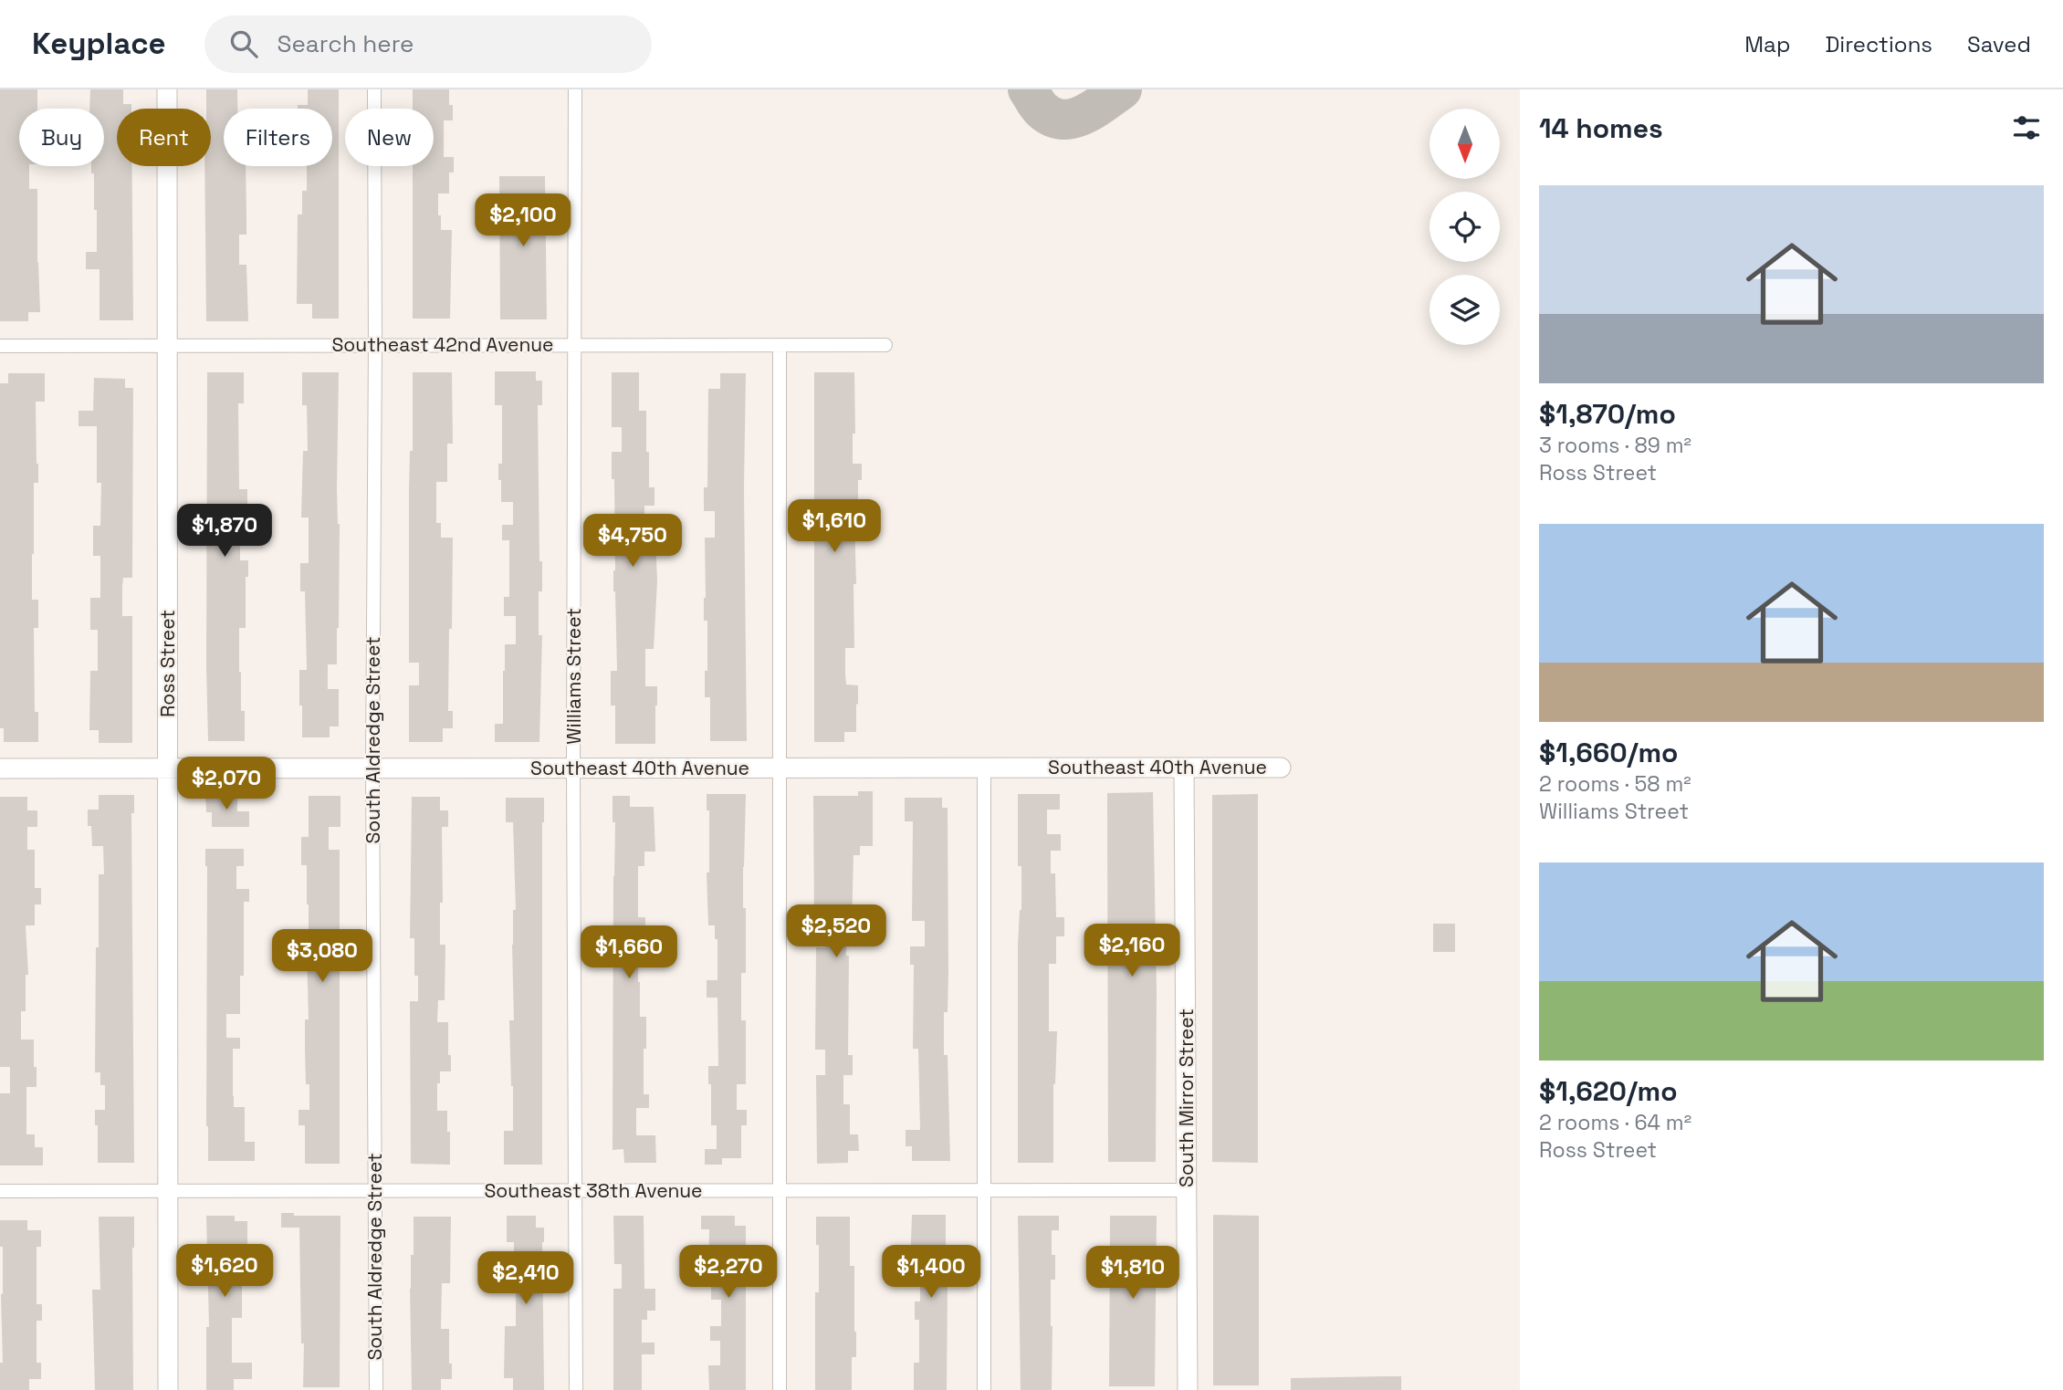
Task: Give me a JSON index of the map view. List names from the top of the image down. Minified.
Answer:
{"streets":{"street":["Southeast 42nd Avenue","Ross Street","Williams Street","South Aldredge Street","Southeast 40th Avenue","South Mirror Street","Southeast 38th Avenue"]},"crossings":[["Southeast 42nd Avenue","Ross Street"],["Southeast 42nd Avenue","Williams Street"],["Southeast 42nd Avenue","South Aldredge Street"],["Ross Street","Southeast 40th Avenue"],["Ross Street","Southeast 38th Avenue"],["Williams Street","Southeast 40th Avenue"],["Williams Street","Southeast 38th Avenue"],["South Aldredge Street","Southeast 40th Avenue"],["South Aldredge Street","Southeast 38th Avenue"],["Southeast 40th Avenue","South Mirror Street"],["South Mirror Street","Southeast 38th Avenue"]],"north":"bottom","page":{"header":"Keyplace","search":"Search here","nav":["Map","Directions","Saved"],"heading":"14 homes","chip":["Buy","Rent","Filters","New"],"list":[{"name":"$1,870/mo","note":"3 rooms · 89 m² · Ross Street"},{"name":"$1,660/mo","note":"2 rooms · 58 m² · Williams Street"},{"name":"$1,620/mo","note":"2 rooms · 64 m² · Ross Street"}],"price":["$2,100","$1,610","$1,870","$4,750","$2,070","$2,520","$2,160","$1,660","$3,080","$1,620","$2,270","$1,400","$1,810","$2,410"]}}
